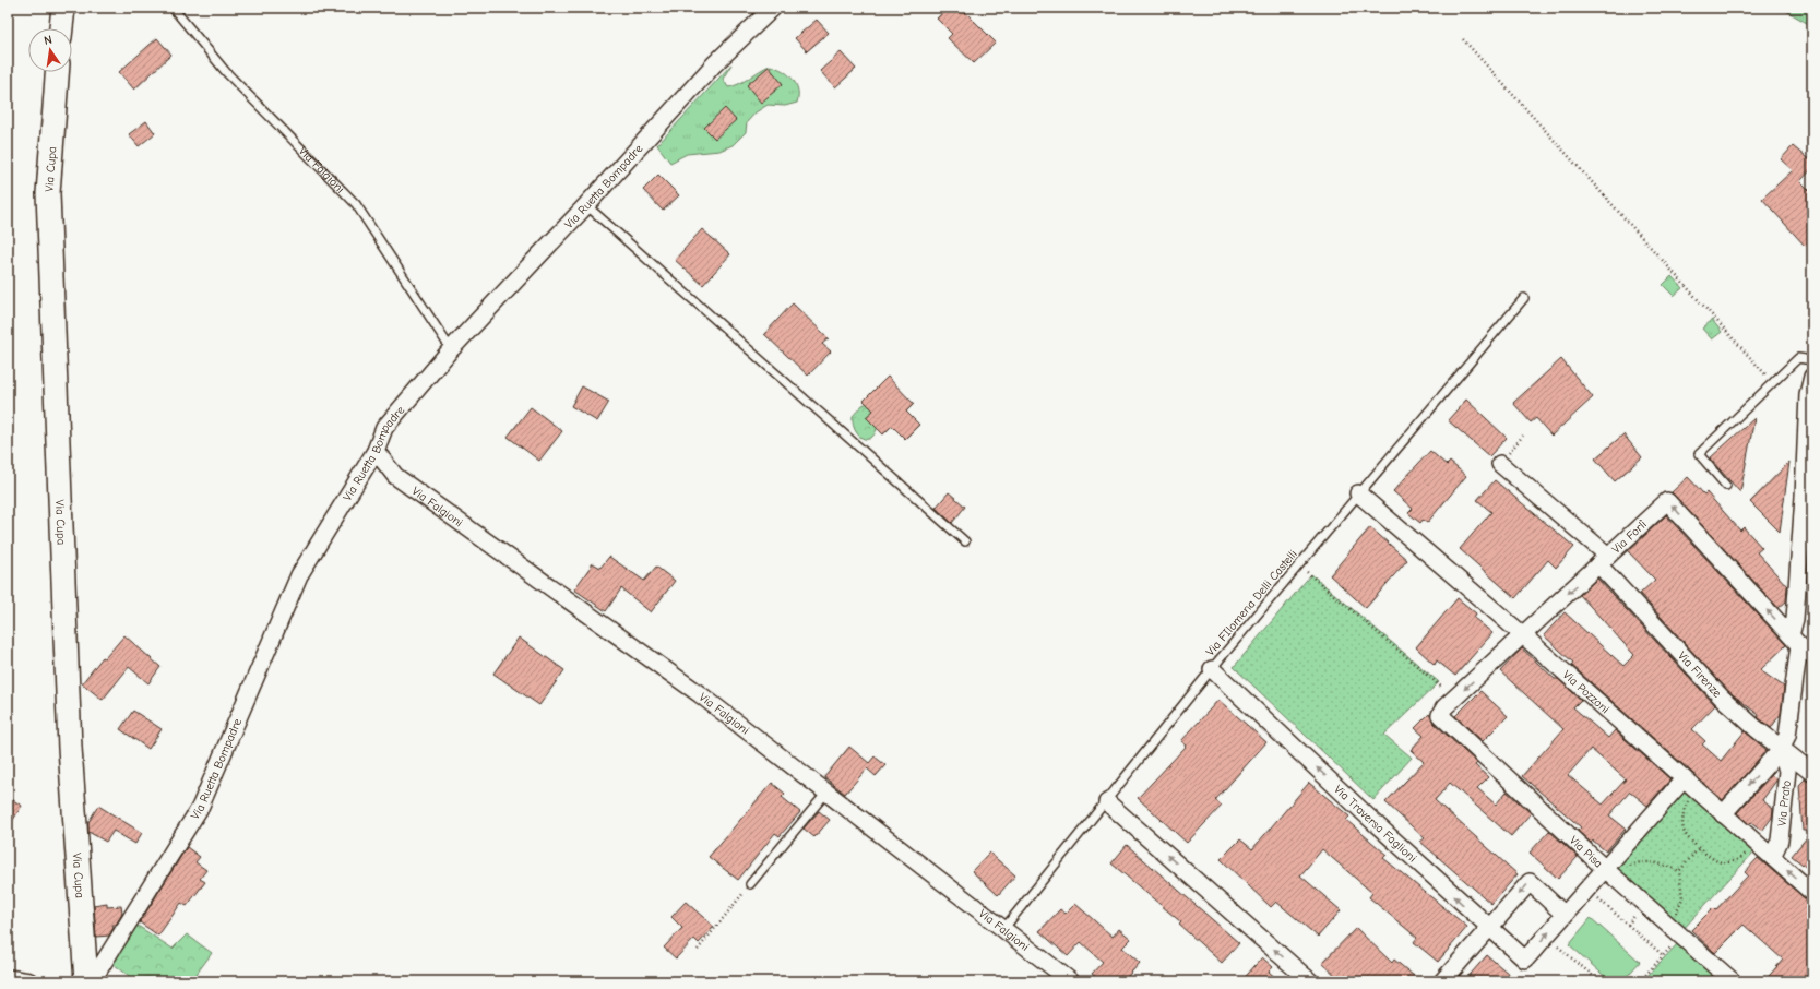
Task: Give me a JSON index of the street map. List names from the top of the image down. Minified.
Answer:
{"streets":{"street":["Via Cupa","Via Falgioni","Via Ruetta Bompadre","Via Forlì","Via Firenze","Via Pozzoni","Via Prato","Via Traversa Faglioni","Via Pisa"],"lane":["Via FIlomena Delli Castelli"]},"crossings":[["Via Falgioni","Via Ruetta Bompadre"],["Via Falgioni","Via FIlomena Delli Castelli"],["Via Forlì","Via Firenze"],["Via Forlì","Via Pozzoni"],["Via Forlì","Via Pisa"],["Via FIlomena Delli Castelli","Via Pozzoni"],["Via FIlomena Delli Castelli","Via Traversa Faglioni"],["Via Firenze","Via Prato"],["Via Pozzoni","Via Prato"]],"north":"top"}
